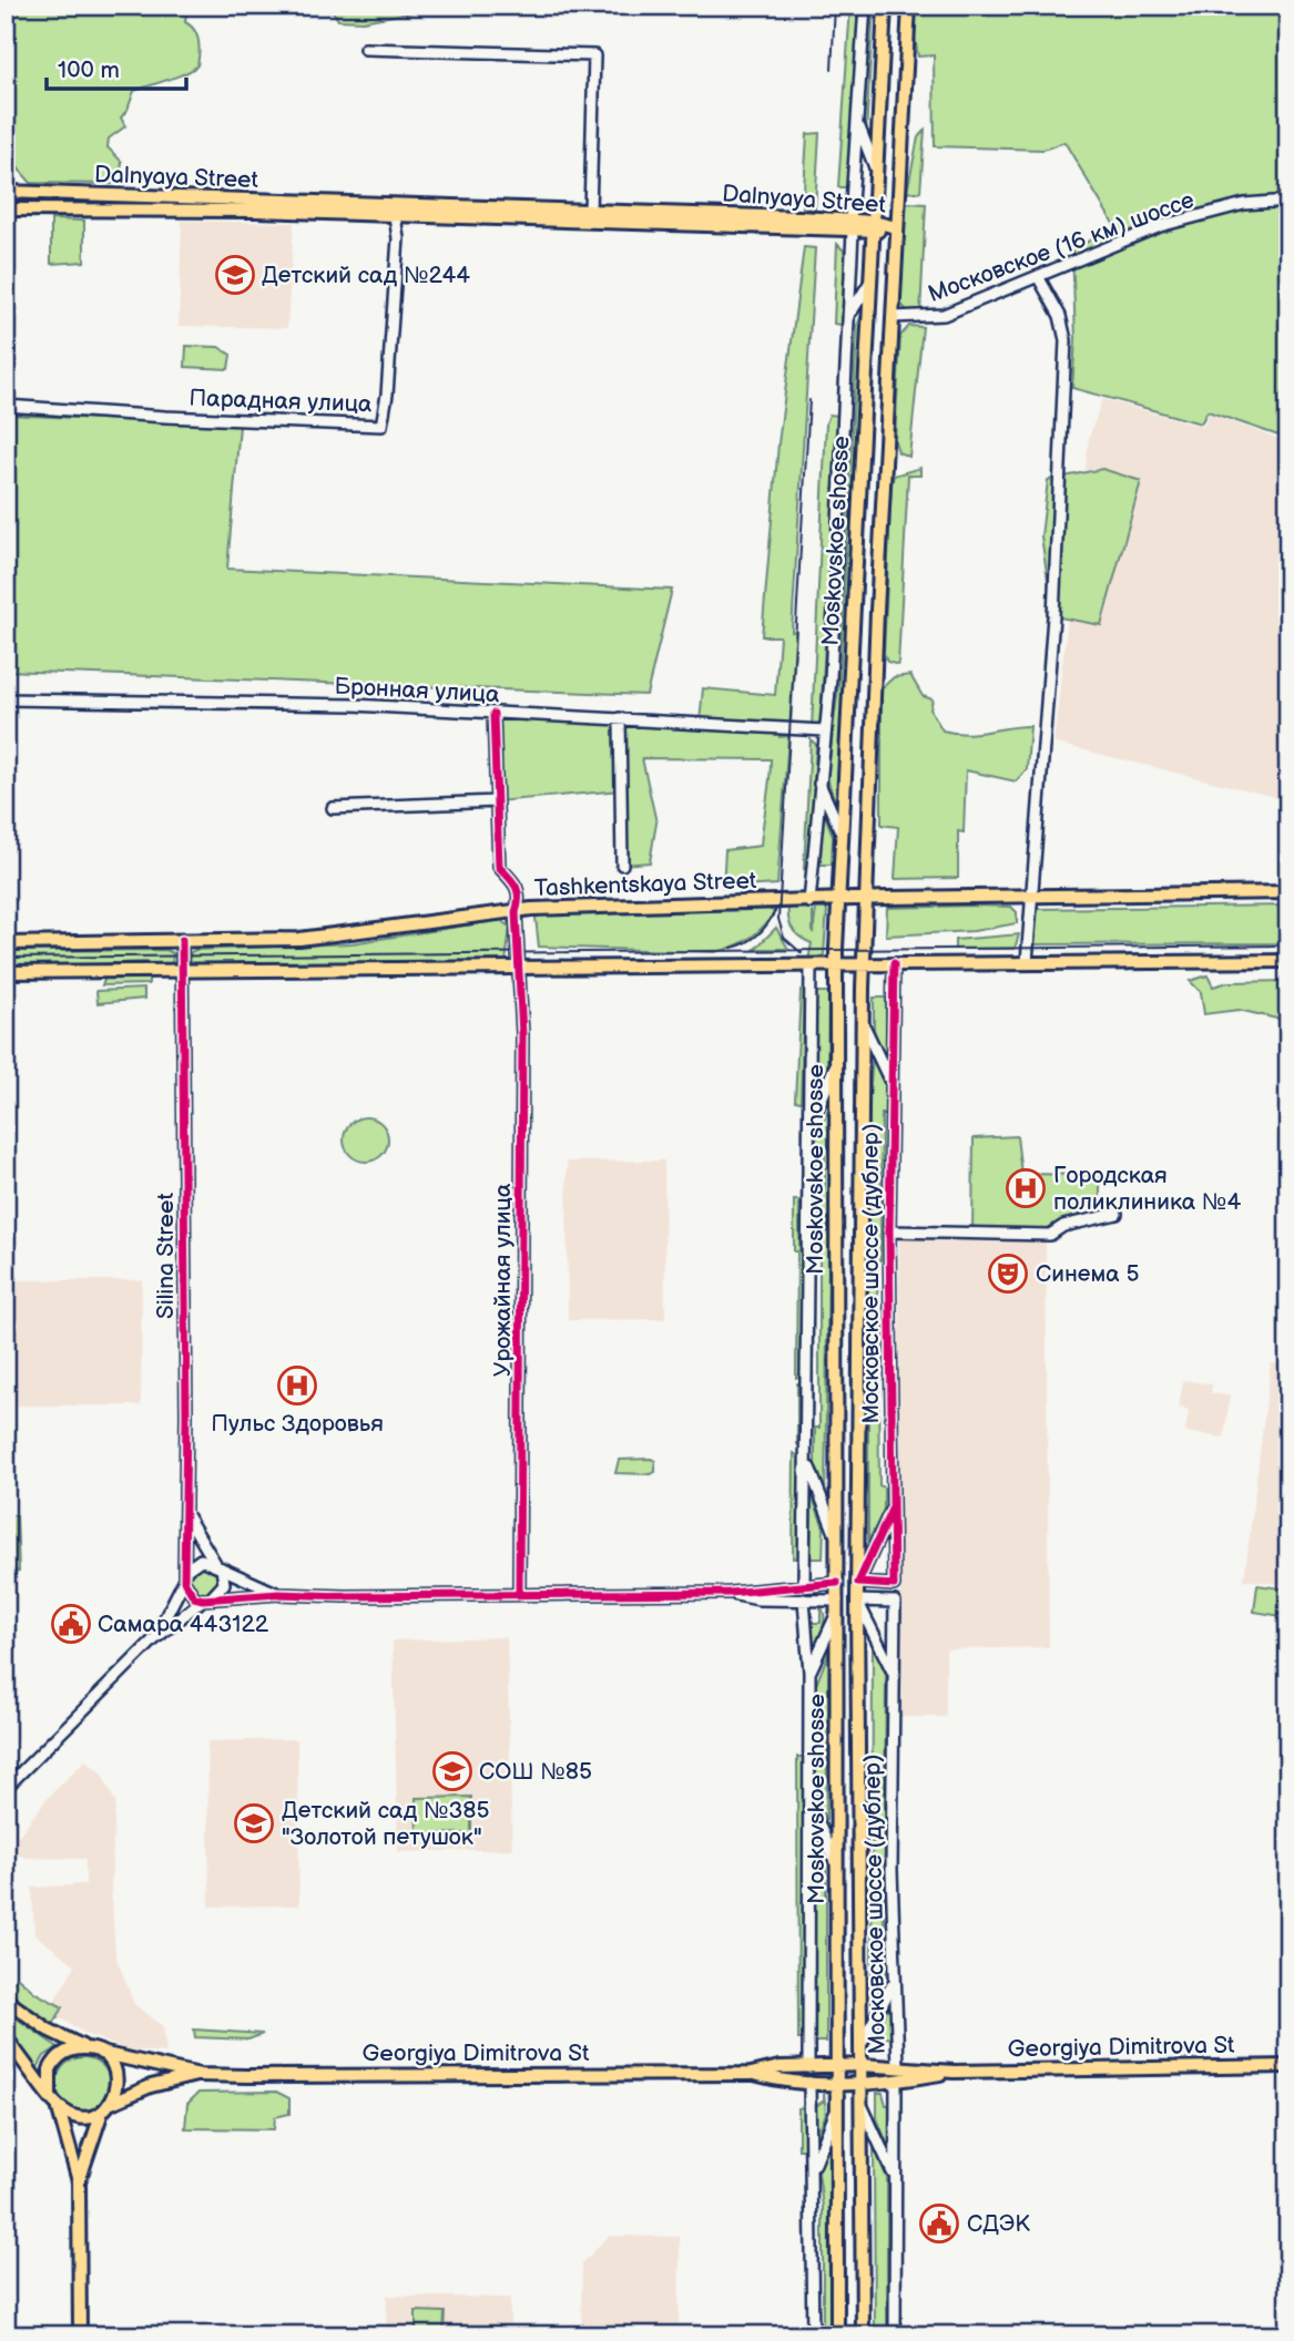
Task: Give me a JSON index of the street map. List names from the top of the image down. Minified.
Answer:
{"streets":{"main road":["Dalnyaya Street","Moskovskoe shosse","Tashkentskaya Street","Georgiya Dimitrova St"],"street":["Московское (16 км) шоссе","Парадная улица","Бронная улица","Silina Street","Московское шоссе (дублер)","Урожайная улица"]},"crossings":[["Dalnyaya Street","Парадная улица"],["Dalnyaya Street","Moskovskoe shosse"],["Московское (16 км) шоссе","Moskovskoe shosse"],["Moskovskoe shosse","Tashkentskaya Street"],["Moskovskoe shosse","Московское шоссе (дублер)"],["Moskovskoe shosse","Georgiya Dimitrova St"],["Tashkentskaya Street","Silina Street"],["Tashkentskaya Street","Урожайная улица"],["Московское шоссе (дублер)","Georgiya Dimitrova St"]],"places":{"school or university":["Детский сад №244","СОШ №85","Детский сад №385 \"Золотой петушок\""],"hospital":["Городская поликлиника №4","Пульс Здоровья"],"theatre":["Синема 5"],"public building":["Самара 443122","СДЭК"]},"scale_bar":"100 m"}
